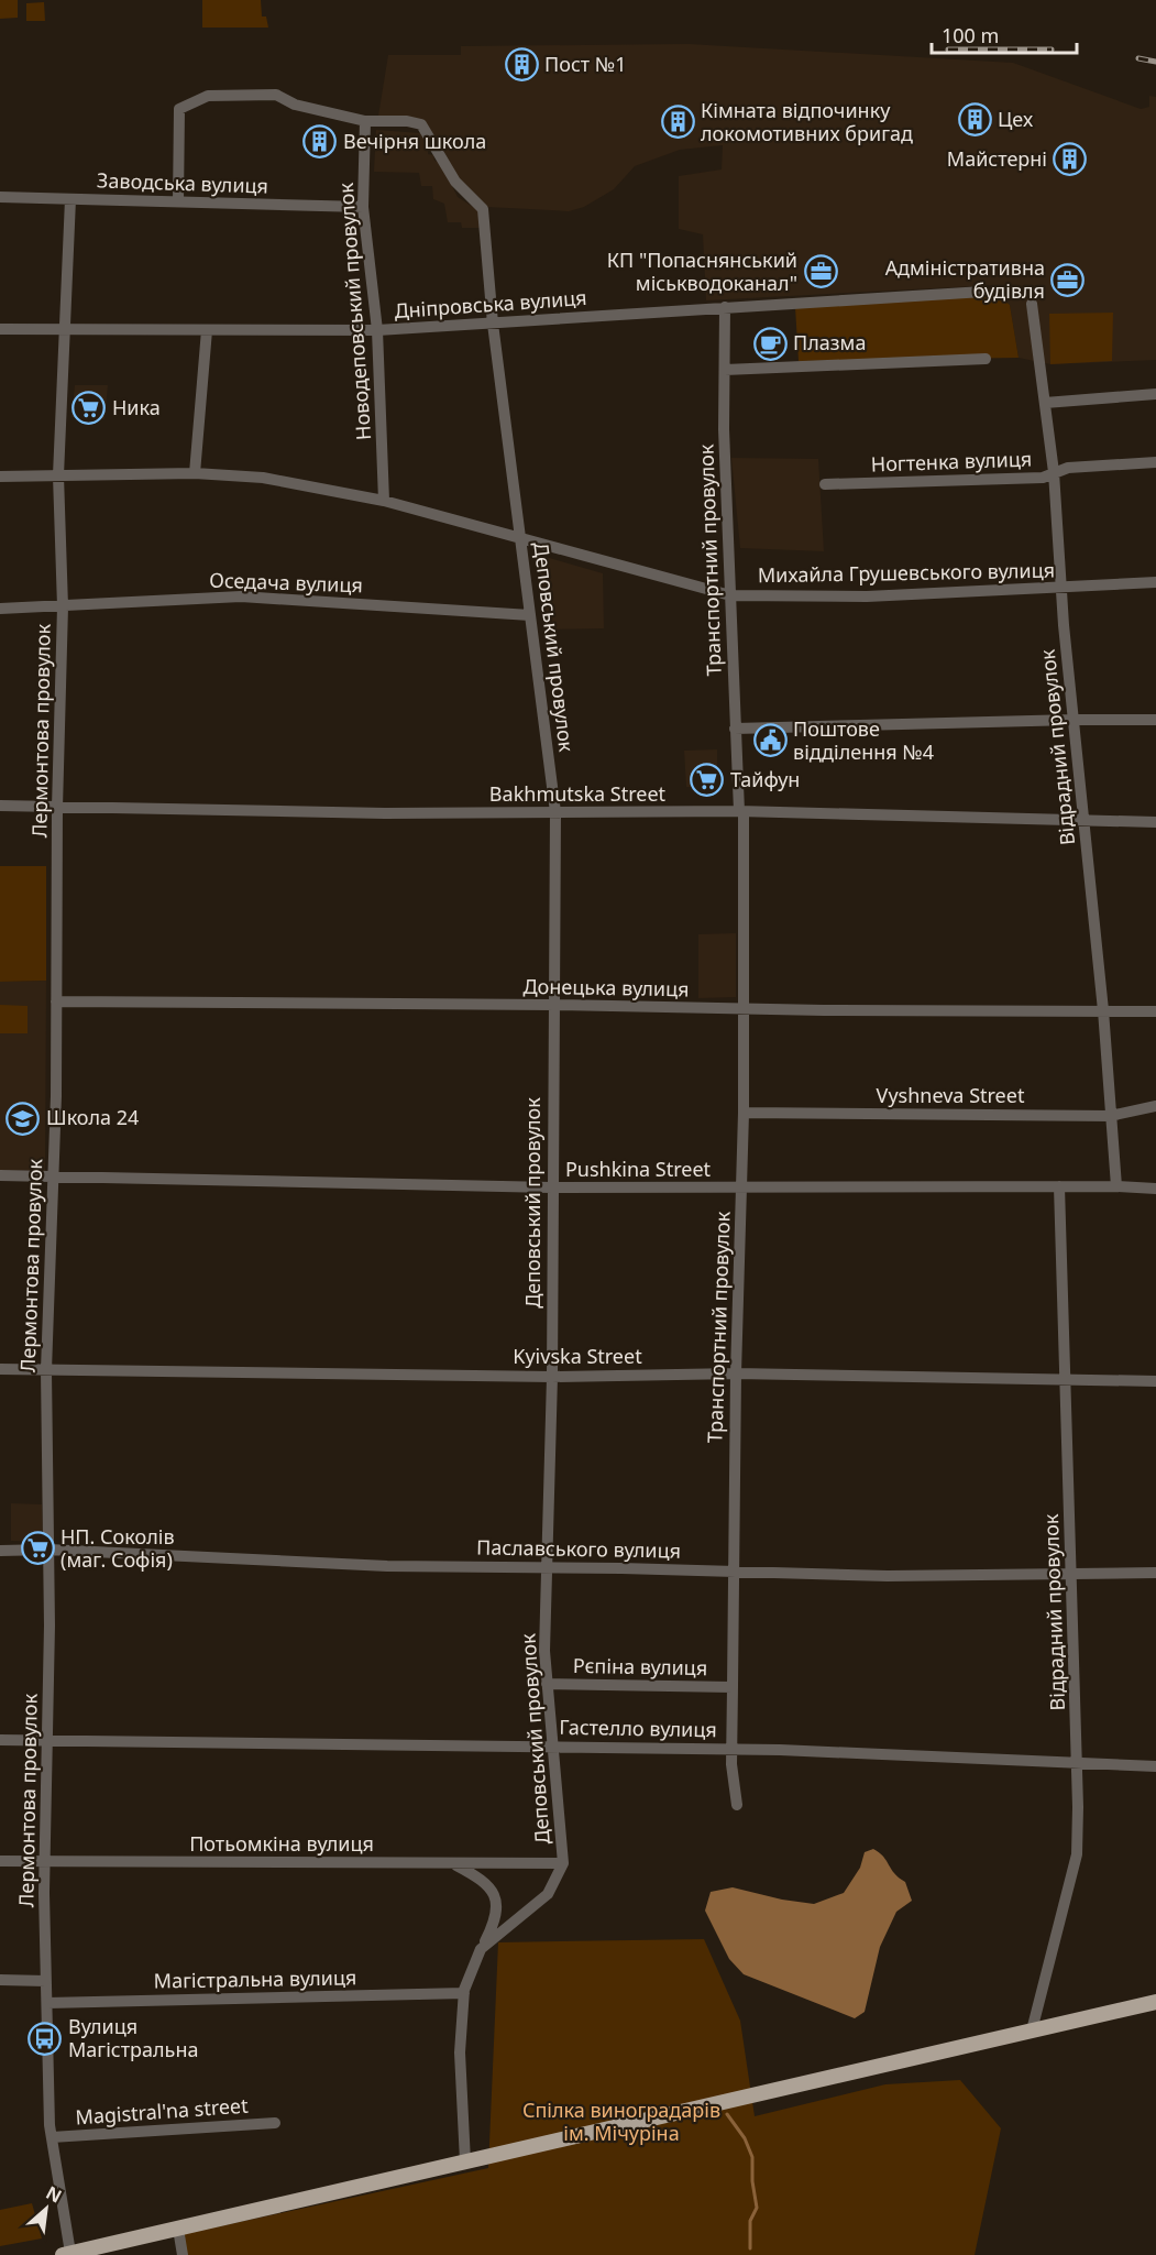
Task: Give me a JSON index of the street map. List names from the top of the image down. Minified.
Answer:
{"streets":{"street":["Заводська вулиця","Дніпровська вулиця","Новодеповський провулок","Ногтенка вулиця","Транспортний провулок","Михайла Грушевського вулиця","Оседача вулиця","Деповський провулок","Лермонтова провулок","Відрадний провулок","Bakhmutska Street","Донецька вулиця","Vyshneva Street","Pushkina Street","Kyivska Street","Паславського вулиця","Рєпіна вулиця","Гастелло вулиця","Потьомкіна вулиця","Магістральна вулиця","Magistral'na street"]},"crossings":[["Заводська вулиця","Новодеповський провулок"],["Заводська вулиця","Лермонтова провулок"],["Дніпровська вулиця","Новодеповський провулок"],["Дніпровська вулиця","Транспортний провулок"],["Дніпровська вулиця","Деповський провулок"],["Дніпровська вулиця","Лермонтова провулок"],["Новодеповський провулок","Михайла Грушевського вулиця"],["Новодеповський провулок","Деповський провулок"],["Ногтенка вулиця","Відрадний провулок"],["Транспортний провулок","Михайла Грушевського вулиця"],["Транспортний провулок","Bakhmutska Street"],["Транспортний провулок","Донецька вулиця"],["Транспортний провулок","Vyshneva Street"],["Транспортний провулок","Pushkina Street"],["Транспортний провулок","Kyivska Street"],["Транспортний провулок","Паславського вулиця"],["Транспортний провулок","Рєпіна вулиця"],["Транспортний провулок","Гастелло вулиця"],["Михайла Грушевського вулиця","Деповський провулок"],["Михайла Грушевського вулиця","Лермонтова провулок"],["Михайла Грушевського вулиця","Відрадний провулок"],["Оседача вулиця","Деповський провулок"],["Оседача вулиця","Лермонтова провулок"],["Деповський провулок","Bakhmutska Street"],["Деповський провулок","Донецька вулиця"],["Деповський провулок","Pushkina Street"],["Деповський провулок","Kyivska Street"],["Деповський провулок","Паславського вулиця"],["Деповський провулок","Рєпіна вулиця"],["Деповський провулок","Гастелло вулиця"],["Деповський провулок","Потьомкіна вулиця"],["Лермонтова провулок","Bakhmutska Street"],["Лермонтова провулок","Донецька вулиця"],["Лермонтова провулок","Pushkina Street"],["Лермонтова провулок","Kyivska Street"],["Лермонтова провулок","Паславського вулиця"],["Лермонтова провулок","Гастелло вулиця"],["Лермонтова провулок","Потьомкіна вулиця"],["Лермонтова провулок","Магістральна вулиця"],["Лермонтова провулок","Magistral'na street"],["Відрадний провулок","Bakhmutska Street"],["Відрадний провулок","Донецька вулиця"],["Відрадний провулок","Vyshneva Street"],["Відрадний провулок","Pushkina Street"],["Відрадний провулок","Kyivska Street"],["Відрадний провулок","Паславського вулиця"],["Відрадний провулок","Гастелло вулиця"]],"parks":["Спілка виноградарів ім. Мічуріна"],"places":{"building":["Пост №1","Цех","Кімната відпочинку локомотивних бригад","Вечірня школа","Майстерні"],"office":["КП \"Попаснянський міськводоканал\"","Адміністративна будівля"],"cafe":["Плазма"],"supermarket":["Ника","Тайфун","НП. Соколів (маг. Софія)"],"public building":["Поштове відділення №4"],"school or university":["Школа 24"],"bus stop":["Вулиця Магістральна"]},"scale_bar":"100 m","north":"top right"}
